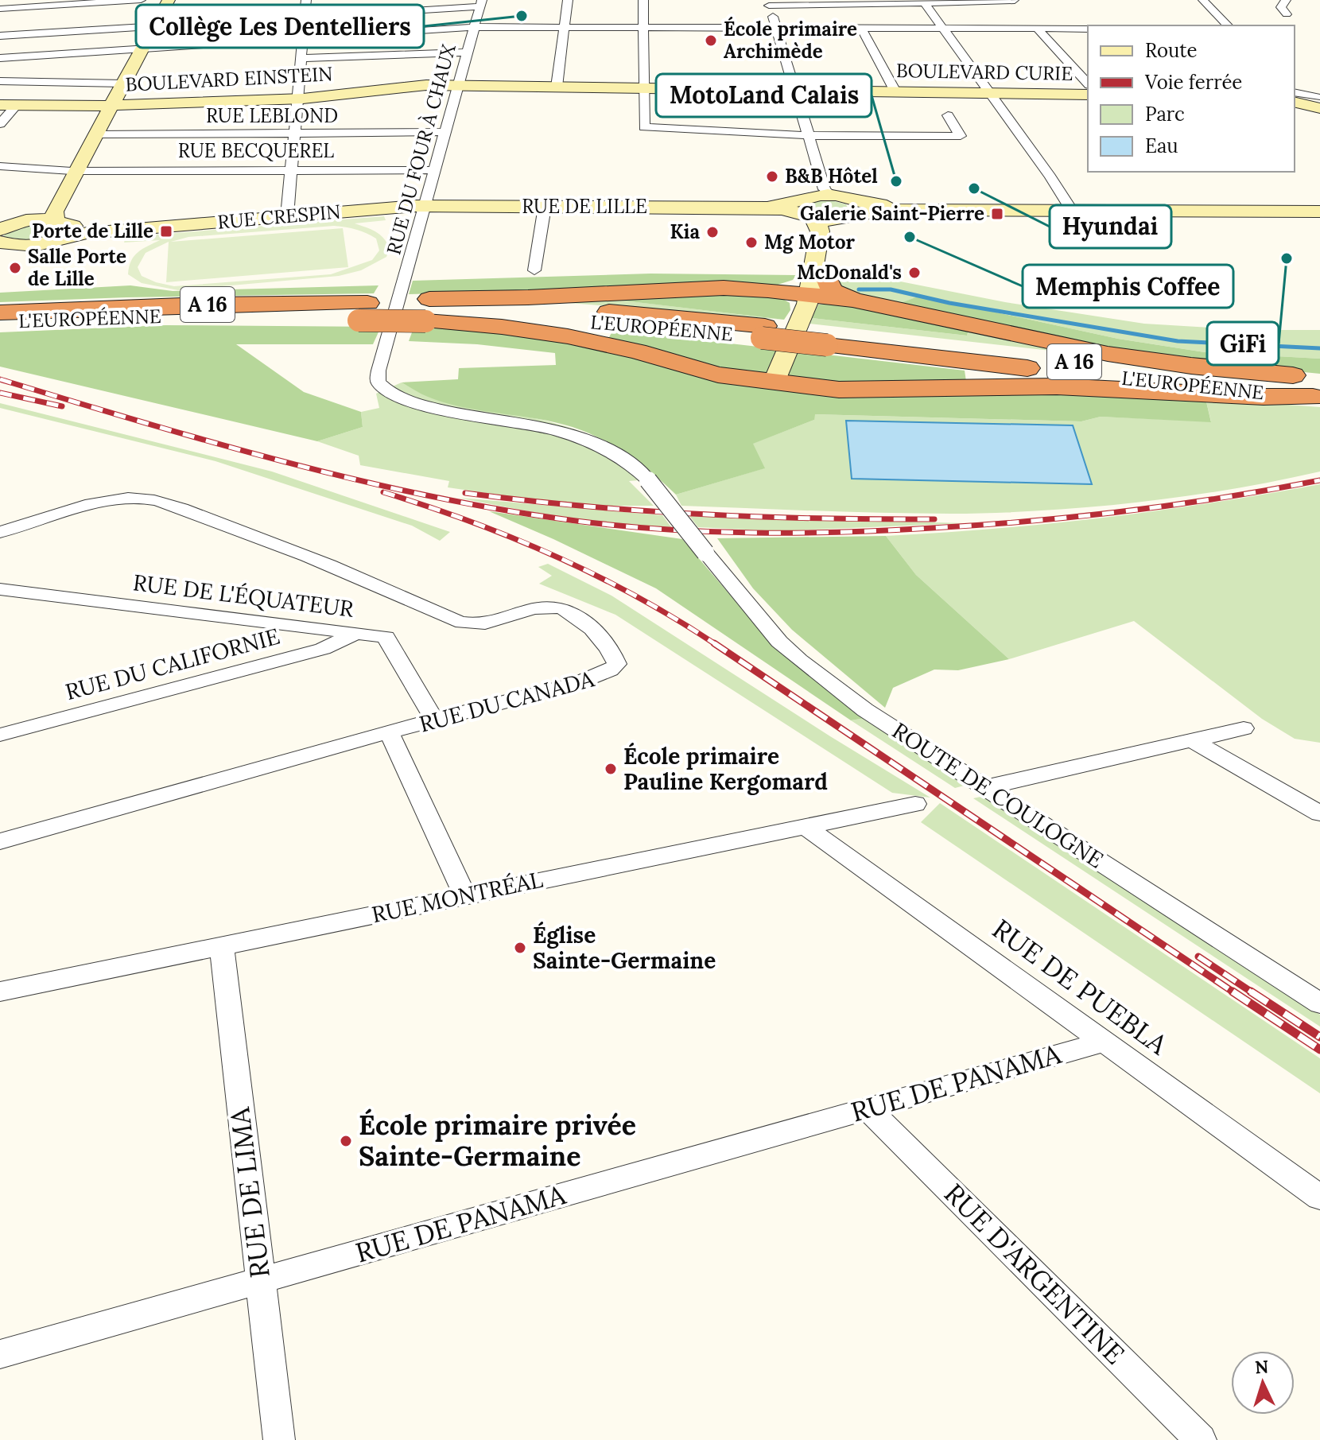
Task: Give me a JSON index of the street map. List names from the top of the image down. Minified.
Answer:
{"streets":{"highway":["A 16","L'EUROPÉENNE"],"main road":["BOULEVARD CURIE","BOULEVARD EINSTEIN","RUE DE LILLE","RUE CRESPIN"],"street":["RUE LEBLOND","RUE DU FOUR À CHAUX","RUE BECQUEREL","RUE DE L'ÉQUATEUR","RUE DU CALIFORNIE","RUE DU CANADA","ROUTE DE COULOGNE","RUE MONTRÉAL","RUE DE PUEBLA","RUE DE PANAMA","RUE DE LIMA","RUE D'ARGENTINE"]},"crossings":[["BOULEVARD CURIE","BOULEVARD EINSTEIN"],["BOULEVARD CURIE","RUE DU FOUR À CHAUX"],["BOULEVARD EINSTEIN","RUE DU FOUR À CHAUX"],["RUE LEBLOND","RUE DU FOUR À CHAUX"],["RUE DU FOUR À CHAUX","RUE BECQUEREL"],["RUE DU FOUR À CHAUX","RUE DE LILLE"],["RUE DU FOUR À CHAUX","RUE CRESPIN"],["RUE DU FOUR À CHAUX","ROUTE DE COULOGNE"],["RUE DE LILLE","RUE CRESPIN"],["RUE DE L'ÉQUATEUR","RUE DU CALIFORNIE"],["RUE DE L'ÉQUATEUR","RUE DU CANADA"],["RUE MONTRÉAL","RUE DE PUEBLA"],["RUE MONTRÉAL","RUE DE LIMA"],["RUE DE PUEBLA","RUE DE PANAMA"],["RUE DE PANAMA","RUE DE LIMA"],["RUE DE PANAMA","RUE D'ARGENTINE"]],"places":{"other":["Collège Les Dentelliers","École primaire Archimède","B&B Hôtel","MotoLand Calais","Hyundai","Kia","Memphis Coffee","Mg Motor","GiFi","Salle Porte de Lille","McDonald's","École primaire Pauline Kergomard","Église Sainte-Germaine","École primaire privée Sainte-Germaine"],"transit":["Galerie Saint-Pierre","Porte de Lille"]},"legend":["Route","Voie ferrée","Parc","Eau"],"north":"top"}
